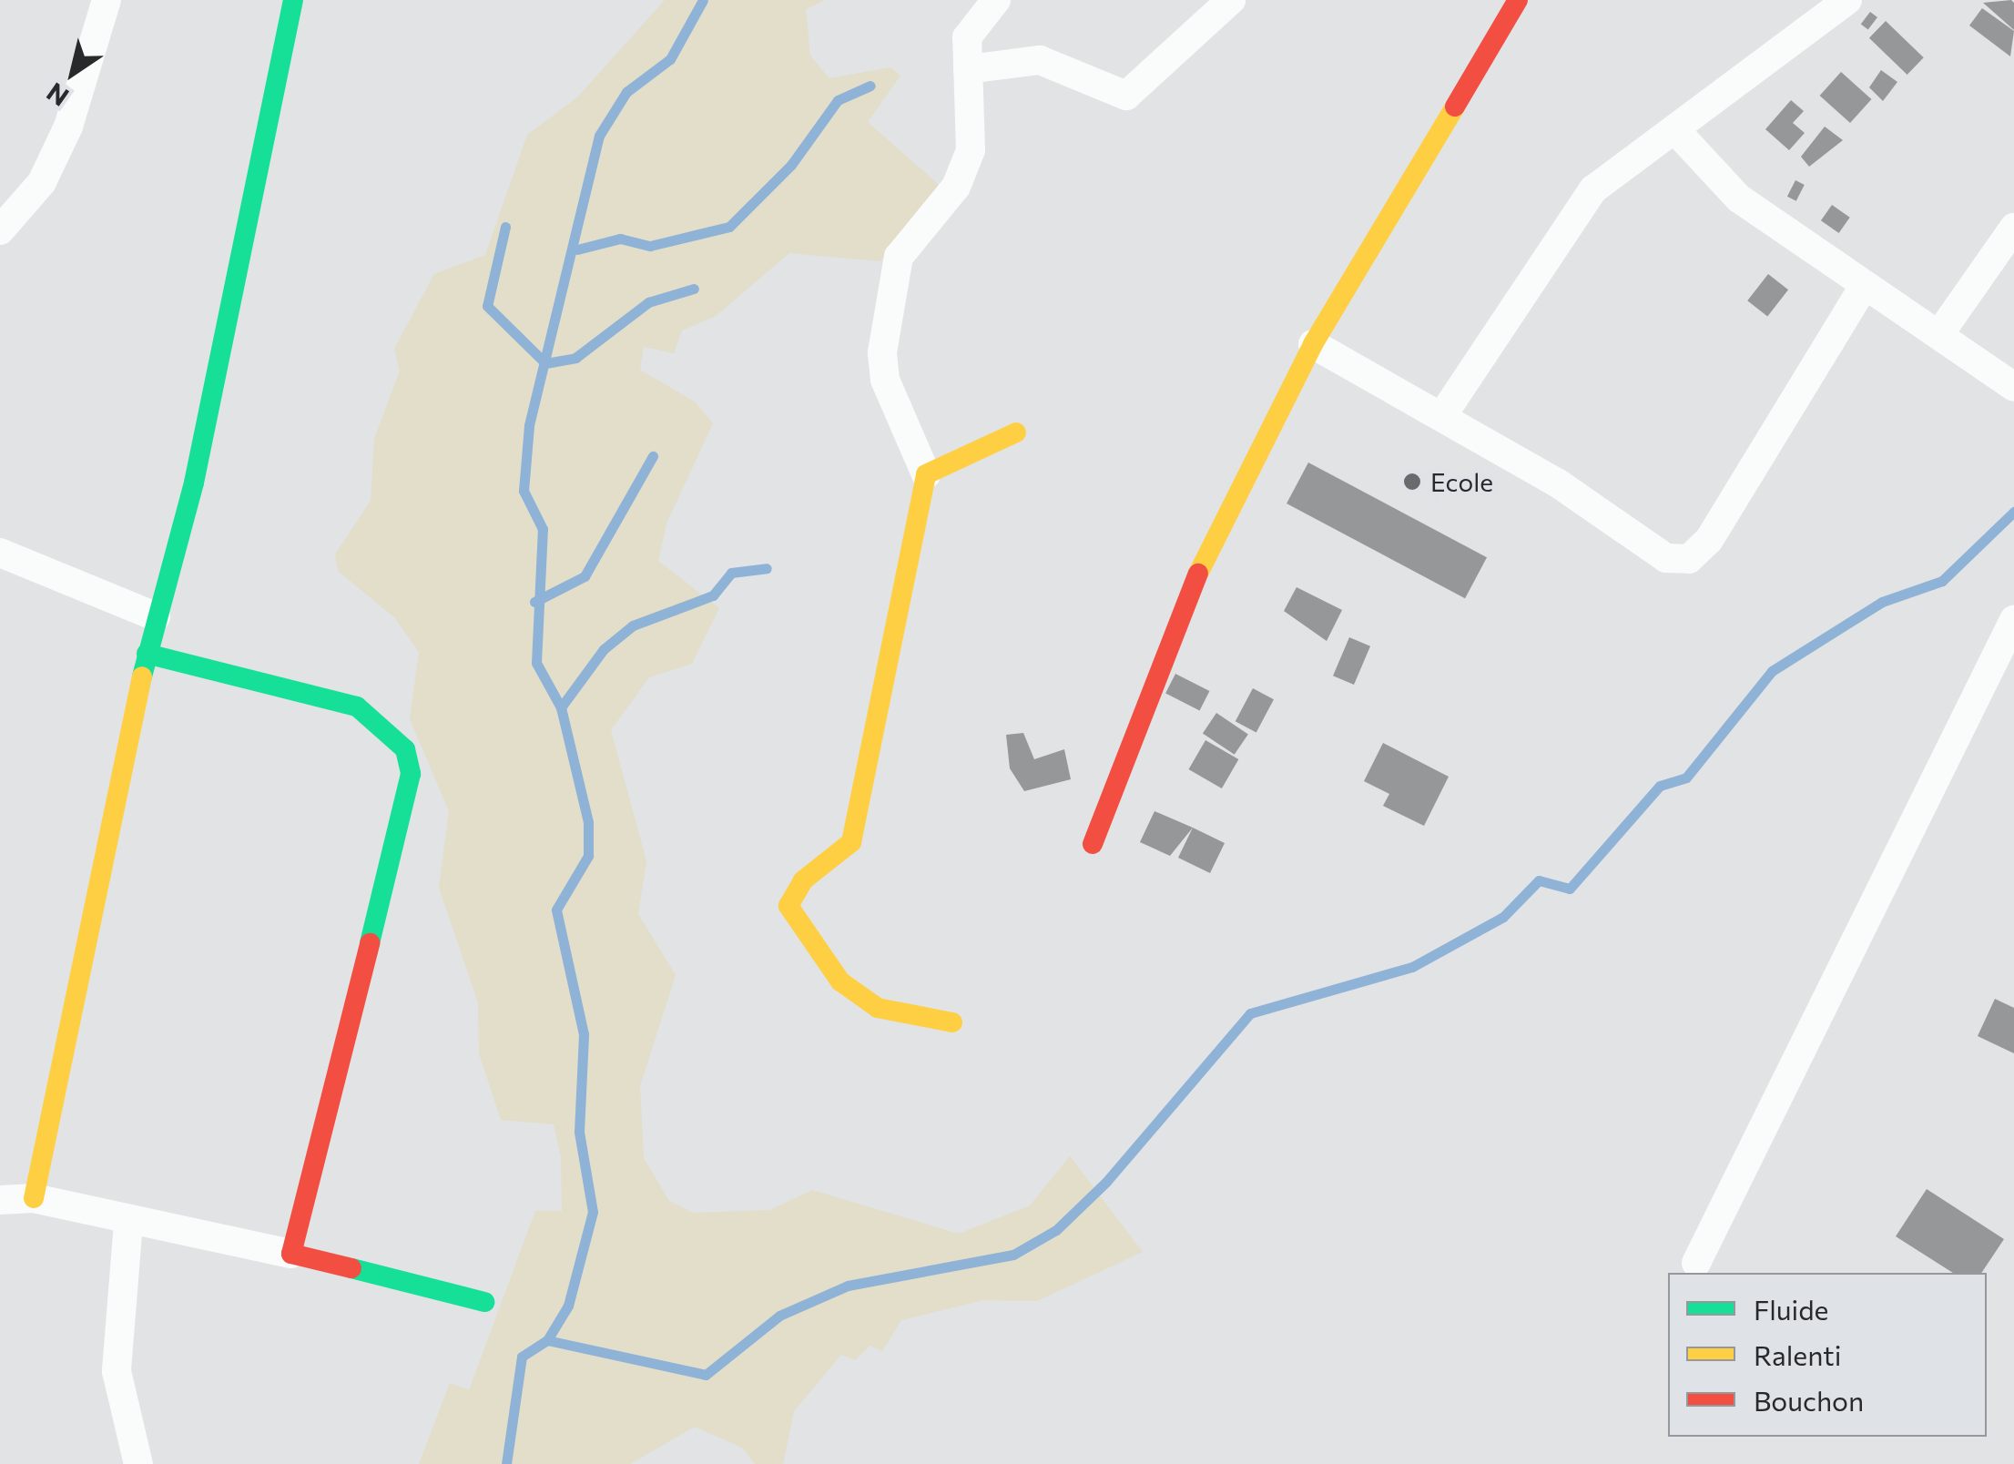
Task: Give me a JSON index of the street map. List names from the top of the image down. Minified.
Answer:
{"places":["Ecole"],"legend":["Fluide","Ralenti","Bouchon"],"north":"bottom left"}
